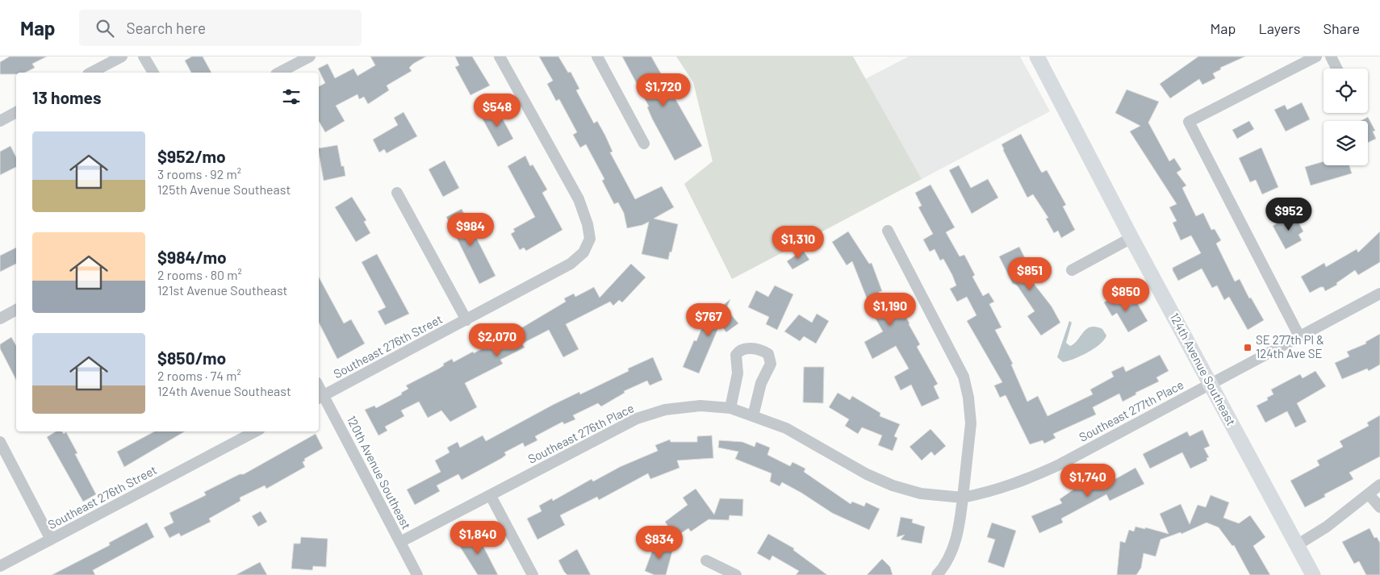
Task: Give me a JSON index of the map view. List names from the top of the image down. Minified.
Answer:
{"streets":{"street":["Southeast 276th Street","124th Avenue Southeast","Southeast 277th Place","Southeast 276th Place","120th Avenue Southeast"]},"crossings":[["Southeast 276th Street","120th Avenue Southeast"],["124th Avenue Southeast","Southeast 277th Place"],["Southeast 277th Place","Southeast 276th Place"],["Southeast 276th Place","120th Avenue Southeast"]],"places":{"transit":["SE 277th Pl & 124th Ave SE"]},"page":{"header":"Map","search":"Search here","nav":["Map","Layers","Share"],"heading":"13 homes","price":["$1,720","$548","$952","$984","$1,310","$851","$850","$1,190","$767","$2,070","$1,740","$1,840","$834"],"list":[{"name":"$952/mo","note":"3 rooms · 92 m² · 125th Avenue Southeast"},{"name":"$984/mo","note":"2 rooms · 80 m² · 121st Avenue Southeast"},{"name":"$850/mo","note":"2 rooms · 74 m² · 124th Avenue Southeast"}]}}
